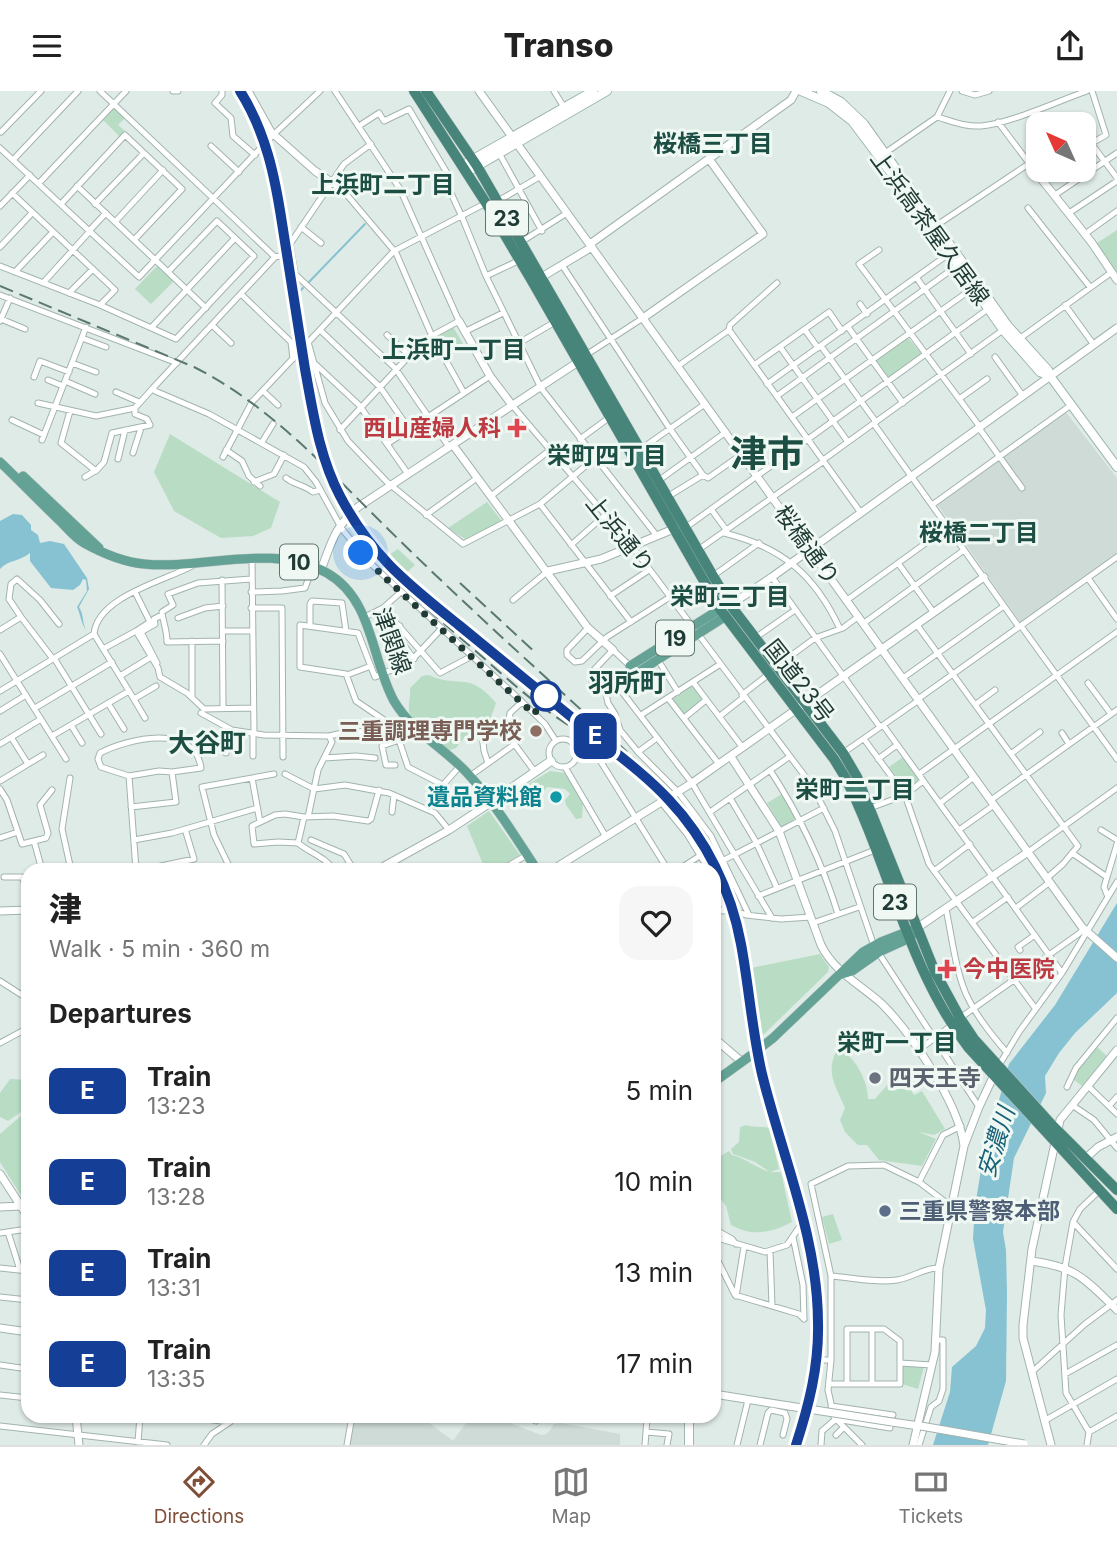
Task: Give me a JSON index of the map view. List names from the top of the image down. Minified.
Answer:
{"streets":{"highway":["23","国道23号"],"main road":["上浜高茶屋久居線","10","19","津関線"],"street":["上浜通り","桜橋通り"]},"crossings":[["上浜通り","19"],["19","国道23号"]],"districts":["桜橋三丁目","上浜町二丁目","上浜町一丁目","津市","栄町四丁目","桜橋二丁目","栄町三丁目","羽所町","大谷町","栄町二丁目","栄町一丁目"],"water":["安濃川"],"places":{"health":["西山産婦人科","今中医院"],"other":["三重調理専門学校","遺品資料館","四天王寺","三重県警察本部"]},"north":"top left","page":{"header":"Transo","on_map":"E","heading":[["津","Walk · 5 min · 360 m"],"Departures"],"list":[{"mark":"E","name":"Train","note":"13:23","value":"5 min"},{"mark":"E","name":"Train","note":"13:28","value":"10 min"},{"mark":"E","name":"Train","note":"13:31","value":"13 min"},{"mark":"E","name":"Train","note":"13:35","value":"17 min"}],"tabs":["Directions","Map","Tickets"]}}
